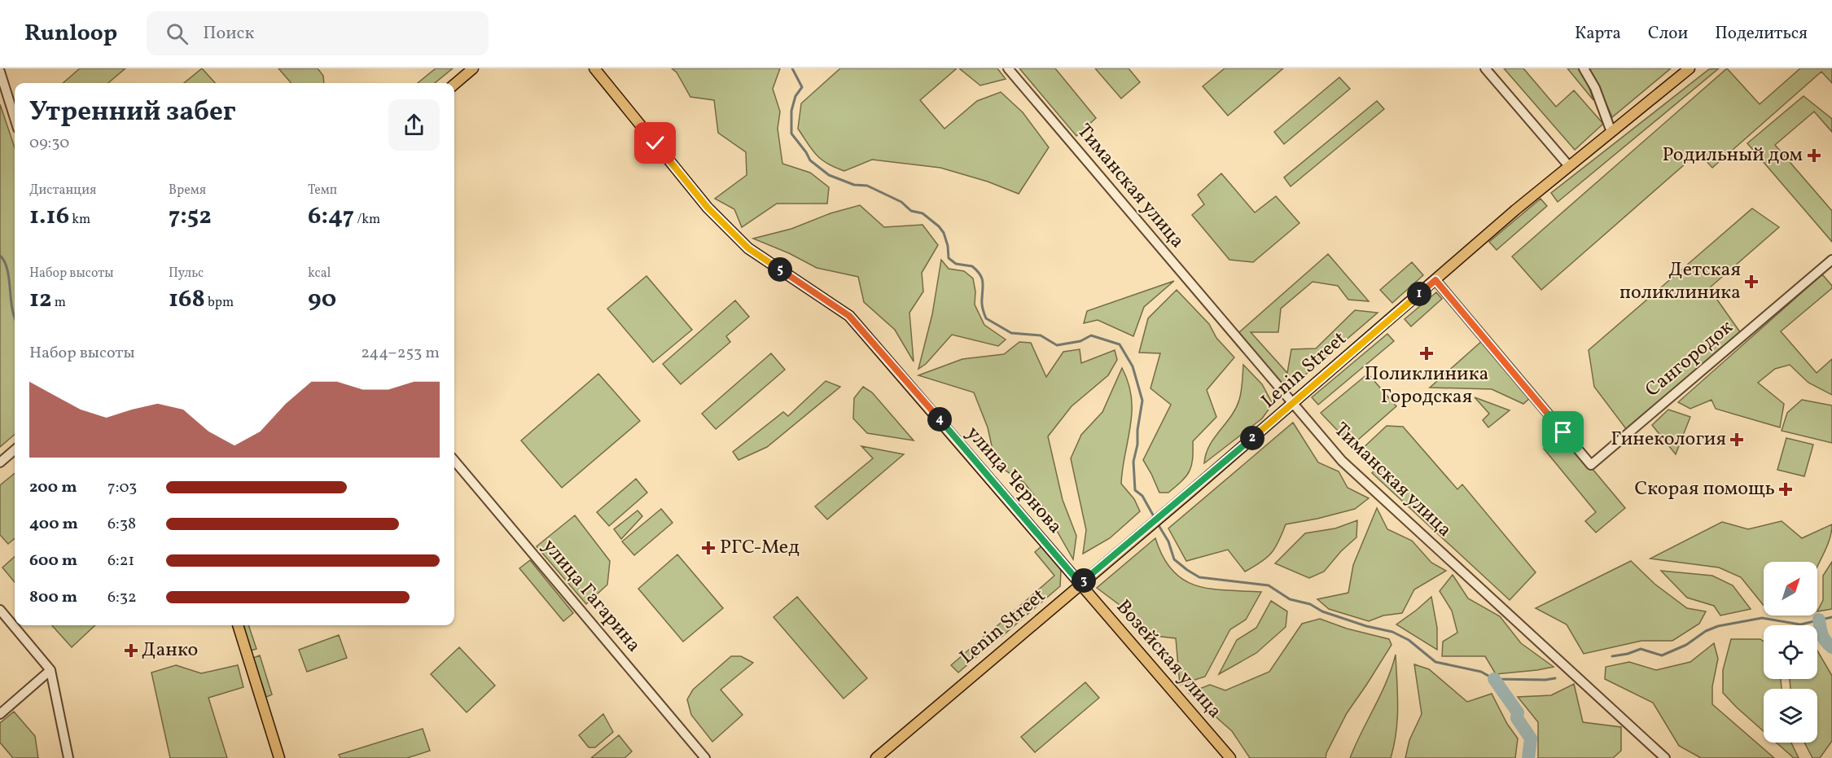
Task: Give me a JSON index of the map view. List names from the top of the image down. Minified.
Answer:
{"streets":{"main road":["Lenin Street","улица Чернова","Возейская улица"],"street":["Тиманская улица","Сангородок","улица Гагарина"]},"crossings":[["Тиманская улица","Lenin Street"],["Сангородок","Lenin Street"],["Lenin Street","улица Чернова"],["Lenin Street","Возейская улица"],["улица Чернова","Возейская улица"]],"places":{"health":["Родильный дом","Детская поликлиника","Поликлиника Городская","Гинекология","Скорая помощь","РГС-Мед","Данко"]},"north":"top right","page":{"header":"Runloop","search":"Поиск","nav":["Карта","Слои","Поделиться"],"heading":["Утренний забег","09:30"],"stats":[["Дистанция","1.16 km"],["Время","7:52"],["Темп","6:47 /km"],["Набор высоты","12 m"],["Пульс","168 bpm"],["kcal","90"]],"pins":["5","1","4","2","3"],"chart":["Набор высоты","244–253 m"],"list":[{"name":"200 m","note":"7:03"},{"name":"400 m","note":"6:38"},{"name":"600 m","note":"6:21"},{"name":"800 m","note":"6:32"}]}}
